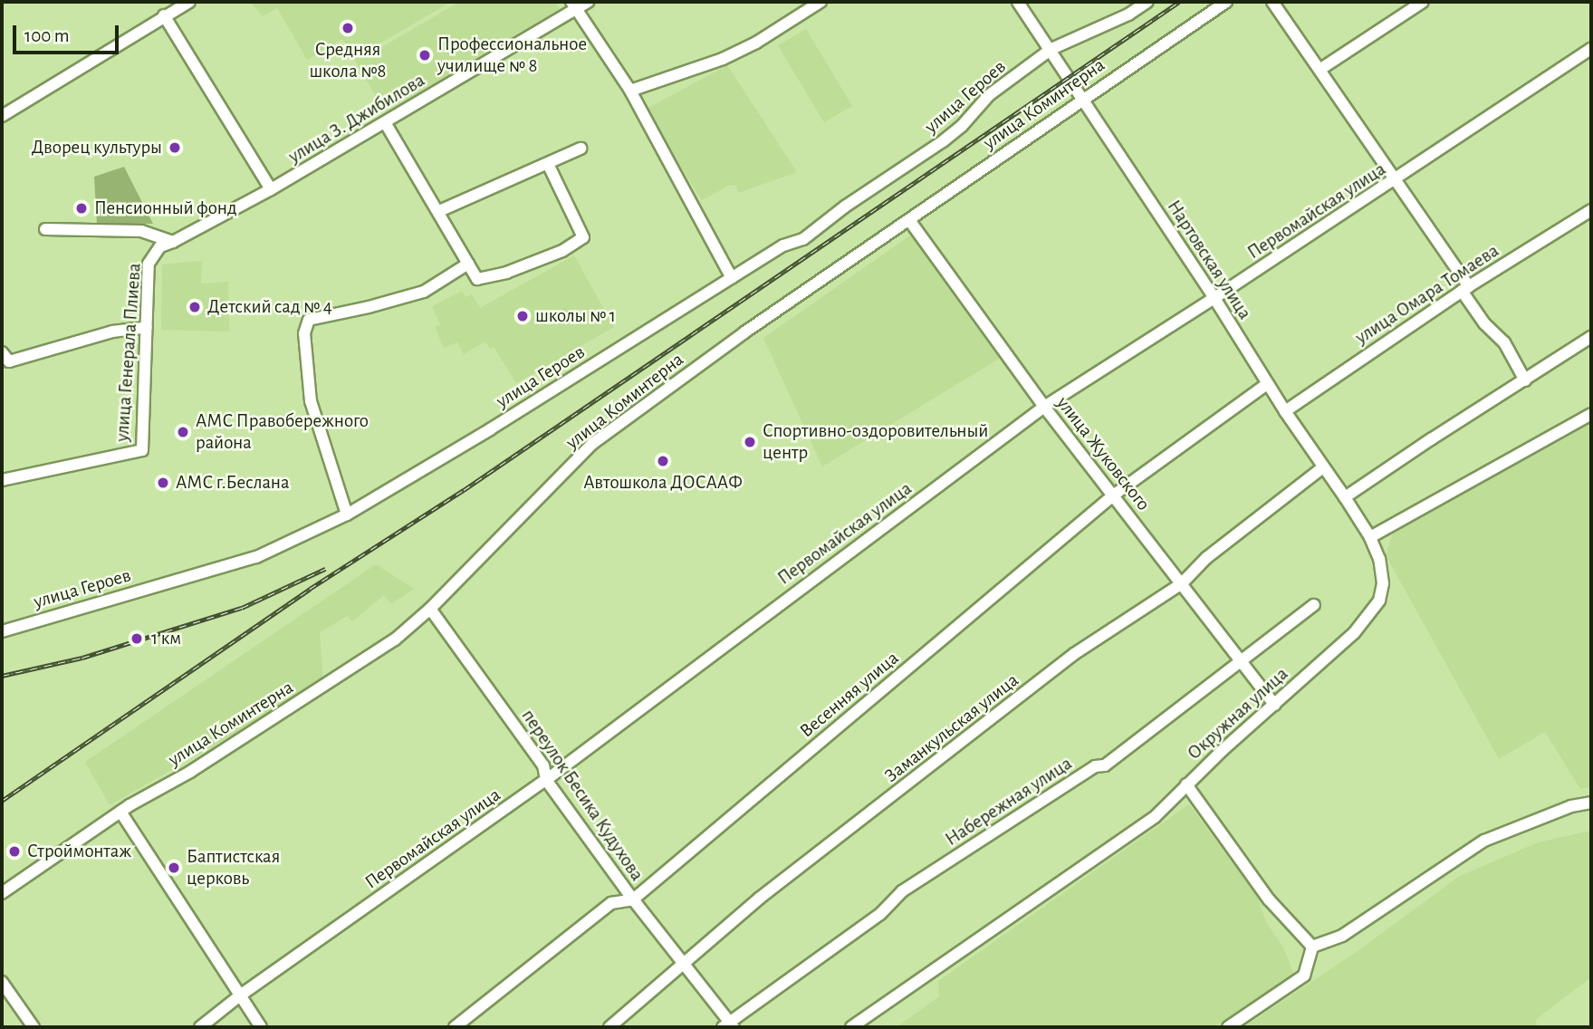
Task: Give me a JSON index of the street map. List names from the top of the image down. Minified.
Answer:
{"streets":{"street":["улица Героев","улица Коминтерна","улица З. Джибилова","Первомайская улица","Нартовская улица","улица Омара Томаева","улица Генерала Плиева","улица Жуковского","Весенняя улица","Окружная улица","Заманкульская улица","переулок Бесика Кудухова","Набережная улица"]},"crossings":[["улица Героев","Нартовская улица"],["улица Коминтерна","Нартовская улица"],["улица Коминтерна","улица Жуковского"],["улица Коминтерна","переулок Бесика Кудухова"],["улица З. Джибилова","улица Генерала Плиева"],["Первомайская улица","Нартовская улица"],["Первомайская улица","улица Жуковского"],["Первомайская улица","переулок Бесика Кудухова"],["Нартовская улица","улица Омара Томаева"],["Нартовская улица","Весенняя улица"],["Нартовская улица","Окружная улица"],["Нартовская улица","Заманкульская улица"],["улица Жуковского","Весенняя улица"],["улица Жуковского","Окружная улица"],["улица Жуковского","Заманкульская улица"],["улица Жуковского","Набережная улица"],["Весенняя улица","переулок Бесика Кудухова"],["Заманкульская улица","переулок Бесика Кудухова"],["переулок Бесика Кудухова","Набережная улица"]],"places":["Средняя школа №8","Профессиональное училище № 8","Дворец культуры","Пенсионный фонд","Детский сад № 4","школы № 1","АМС Правобережного района","Спортивно-оздоровительный центр","Автошкола ДОСААФ","АМС г.Беслана","1 км","Строймонтаж","Баптистская церковь"],"scale_bar":"100 m"}
